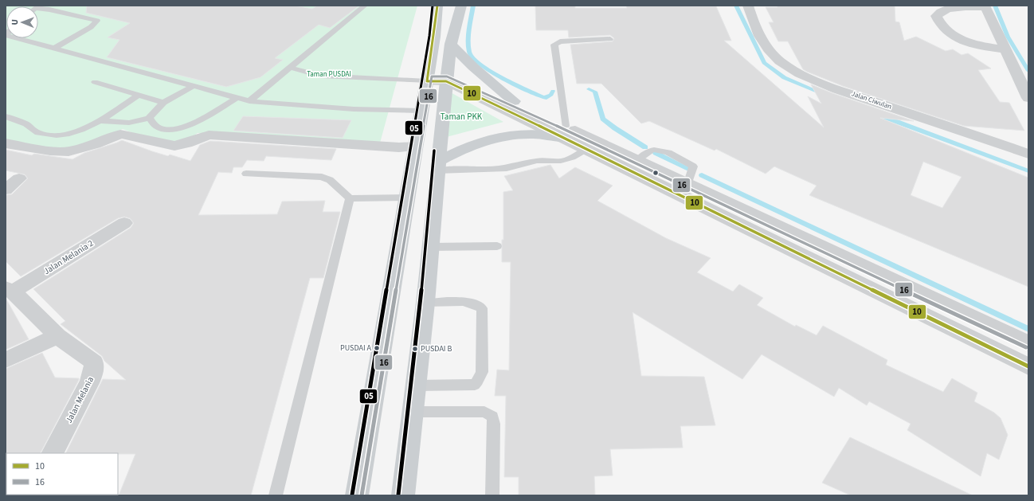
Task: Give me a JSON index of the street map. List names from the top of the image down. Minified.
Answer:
{"streets":{"street":["Jalan Ciwulan","Jalan Melania 2","Jalan Melania"]},"crossings":[["Jalan Melania 2","Jalan Melania"]],"parks":["Taman PUSDAI","Taman PKK"],"places":["PUSDAI A","PUSDAI B"],"lines":["transit line 10","transit line 05","transit line 16"],"legend":["10","16"],"north":"left"}
